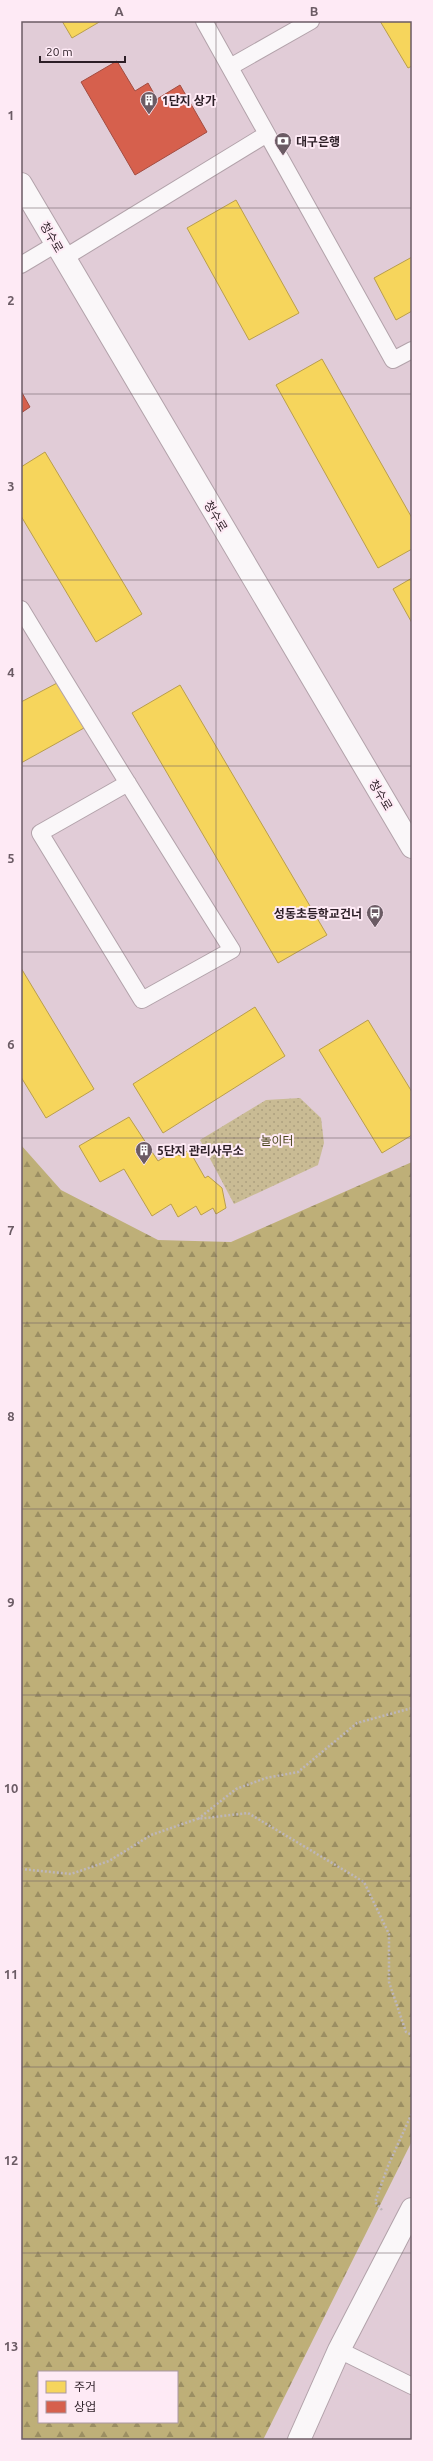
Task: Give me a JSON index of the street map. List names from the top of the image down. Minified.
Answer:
{"streets":{"main road":["청수로"]},"parks":["놀이터"],"places":{"building":["1단지 상가","5단지 관리사무소"],"bank":["대구은행"],"bus stop":["성동초등학교건너"]},"legend":["주거","상업"],"scale_bar":"20 m","grid":{"columns":["A","B"],"rows":["1","2","3","4","5","6","7","8","9","10","11","12","13"]}}
